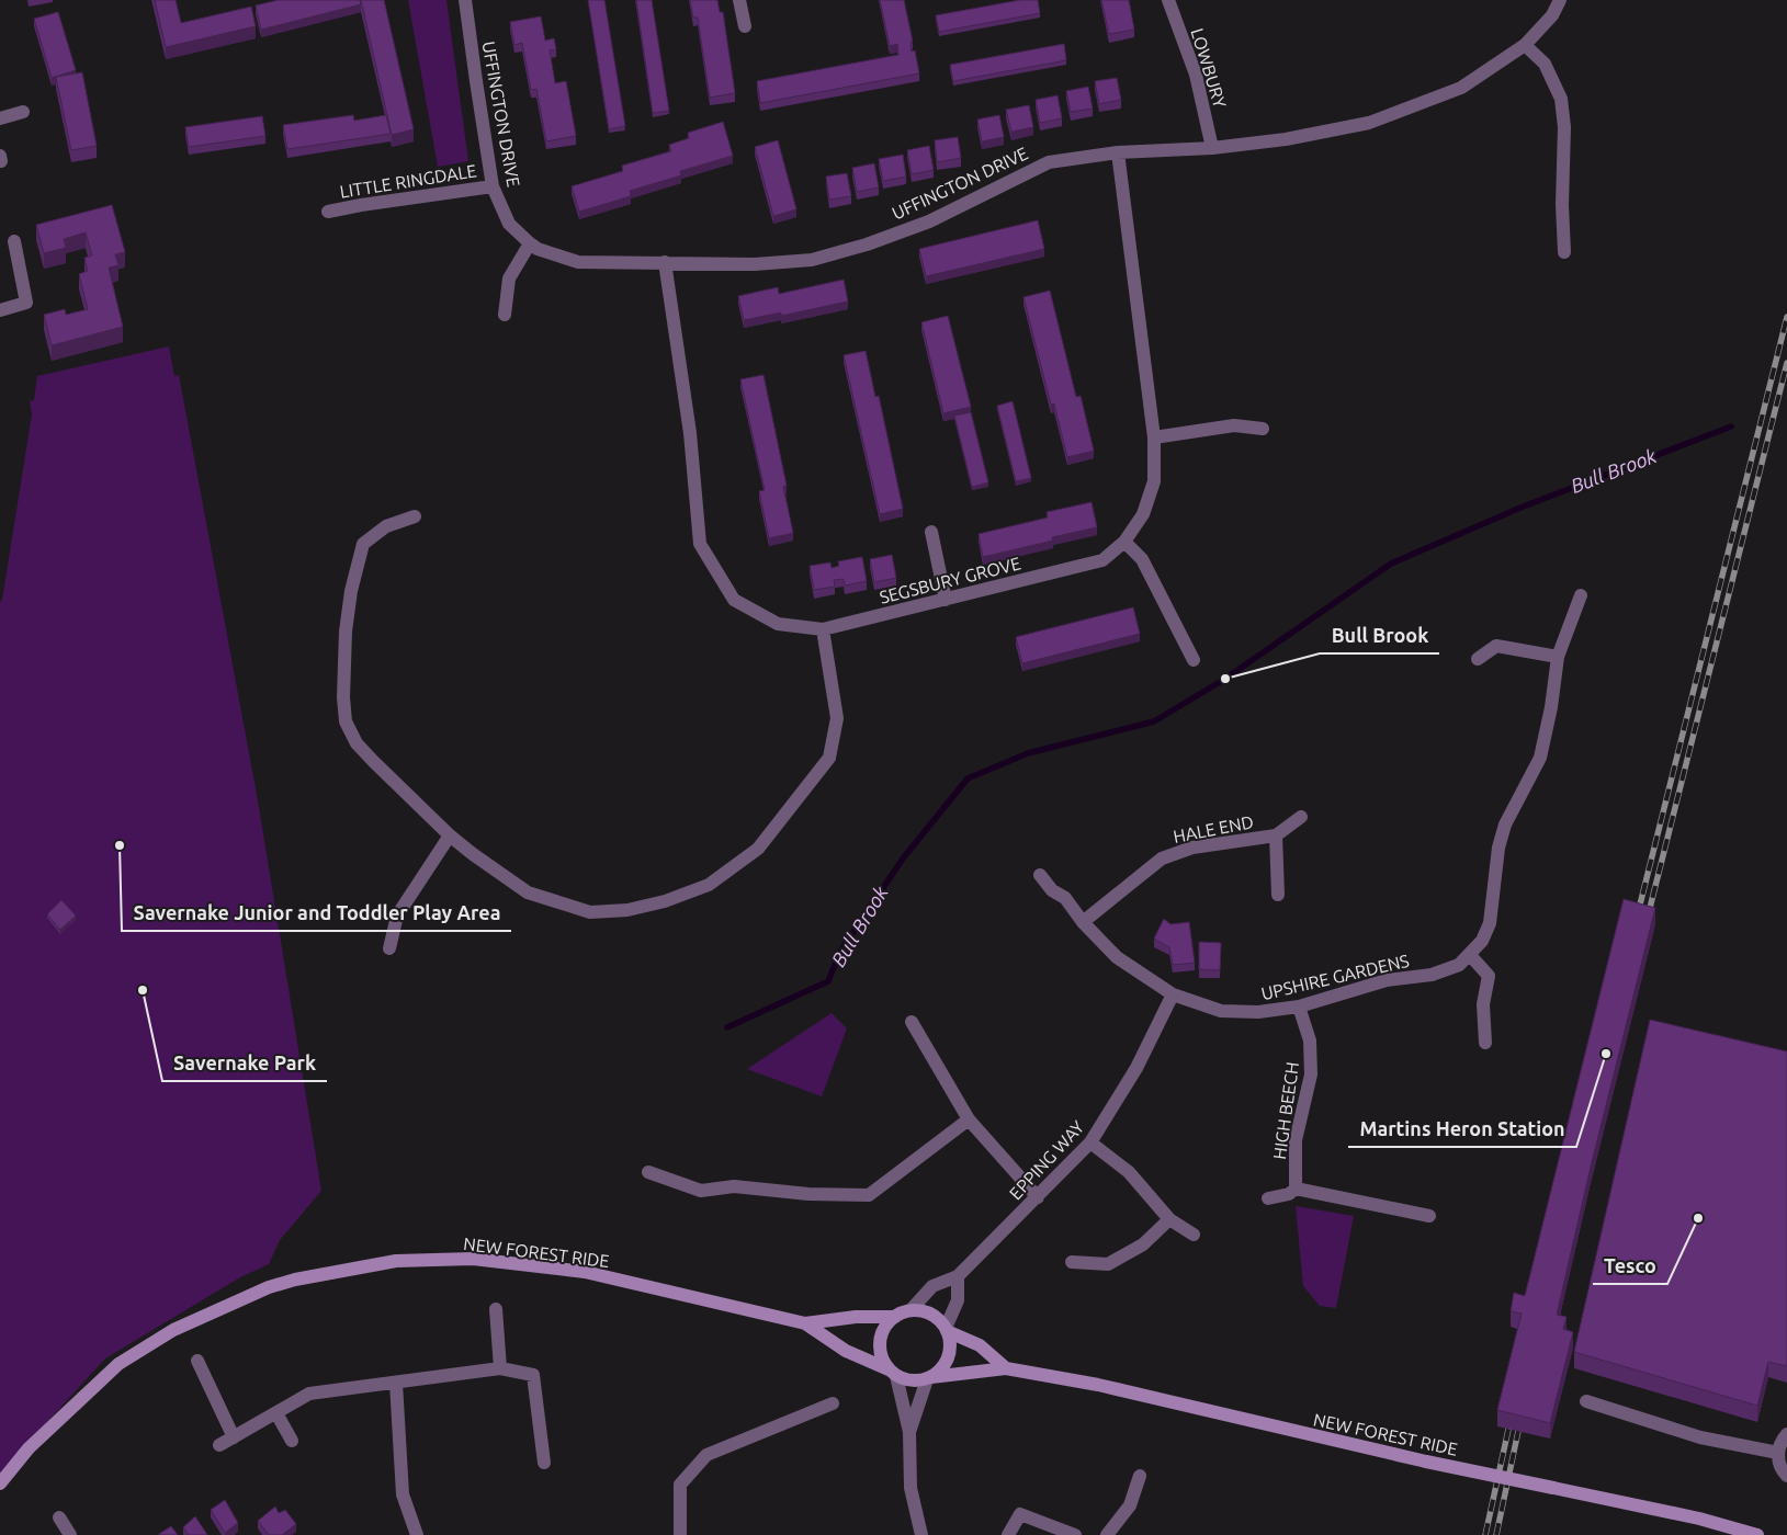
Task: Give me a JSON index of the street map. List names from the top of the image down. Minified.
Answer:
{"streets":{"main road":["NEW FOREST RIDE"],"street":["LOWBURY","UFFINGTON DRIVE","LITTLE RINGDALE","SEGSBURY GROVE","HALE END","UPSHIRE GARDENS","HIGH BEECH","EPPING WAY"]},"crossings":[["LOWBURY","UFFINGTON DRIVE"],["UFFINGTON DRIVE","LITTLE RINGDALE"],["UFFINGTON DRIVE","SEGSBURY GROVE"],["UPSHIRE GARDENS","HIGH BEECH"],["UPSHIRE GARDENS","EPPING WAY"],["EPPING WAY","NEW FOREST RIDE"]],"water":["Bull Brook"],"places":["Bull Brook","Savernake Junior and Toddler Play Area","Savernake Park","Martins Heron Station","Tesco"]}
